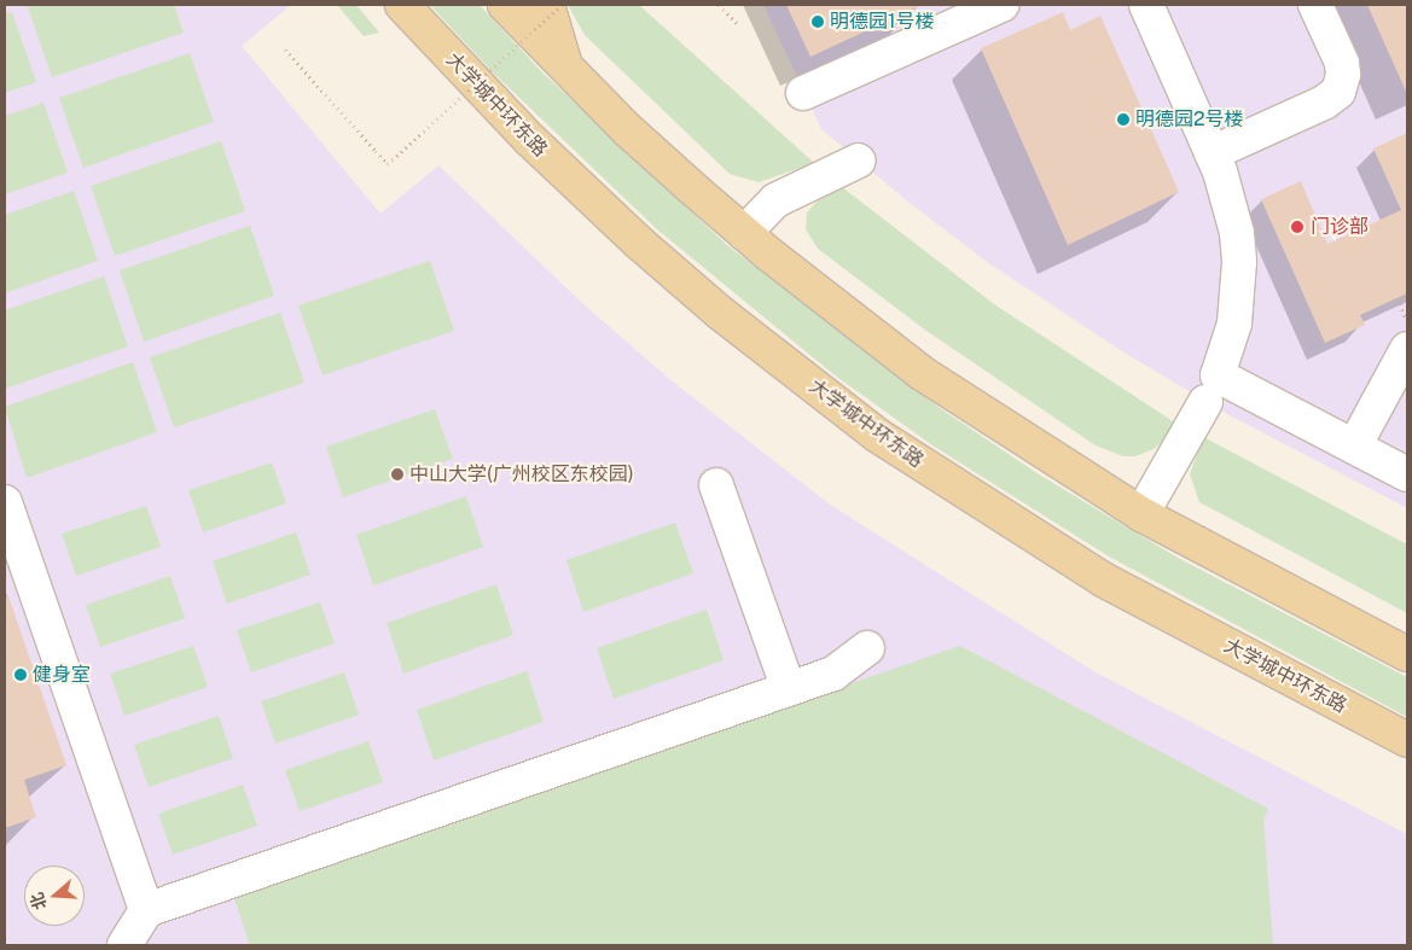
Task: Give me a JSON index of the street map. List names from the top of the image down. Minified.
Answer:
{"streets":{"main road":["大学城中环东路"]},"places":["明德园1号楼","明德园2号楼","门诊部","中山大学(广州校区东校园)","健身室"],"north":"left"}
